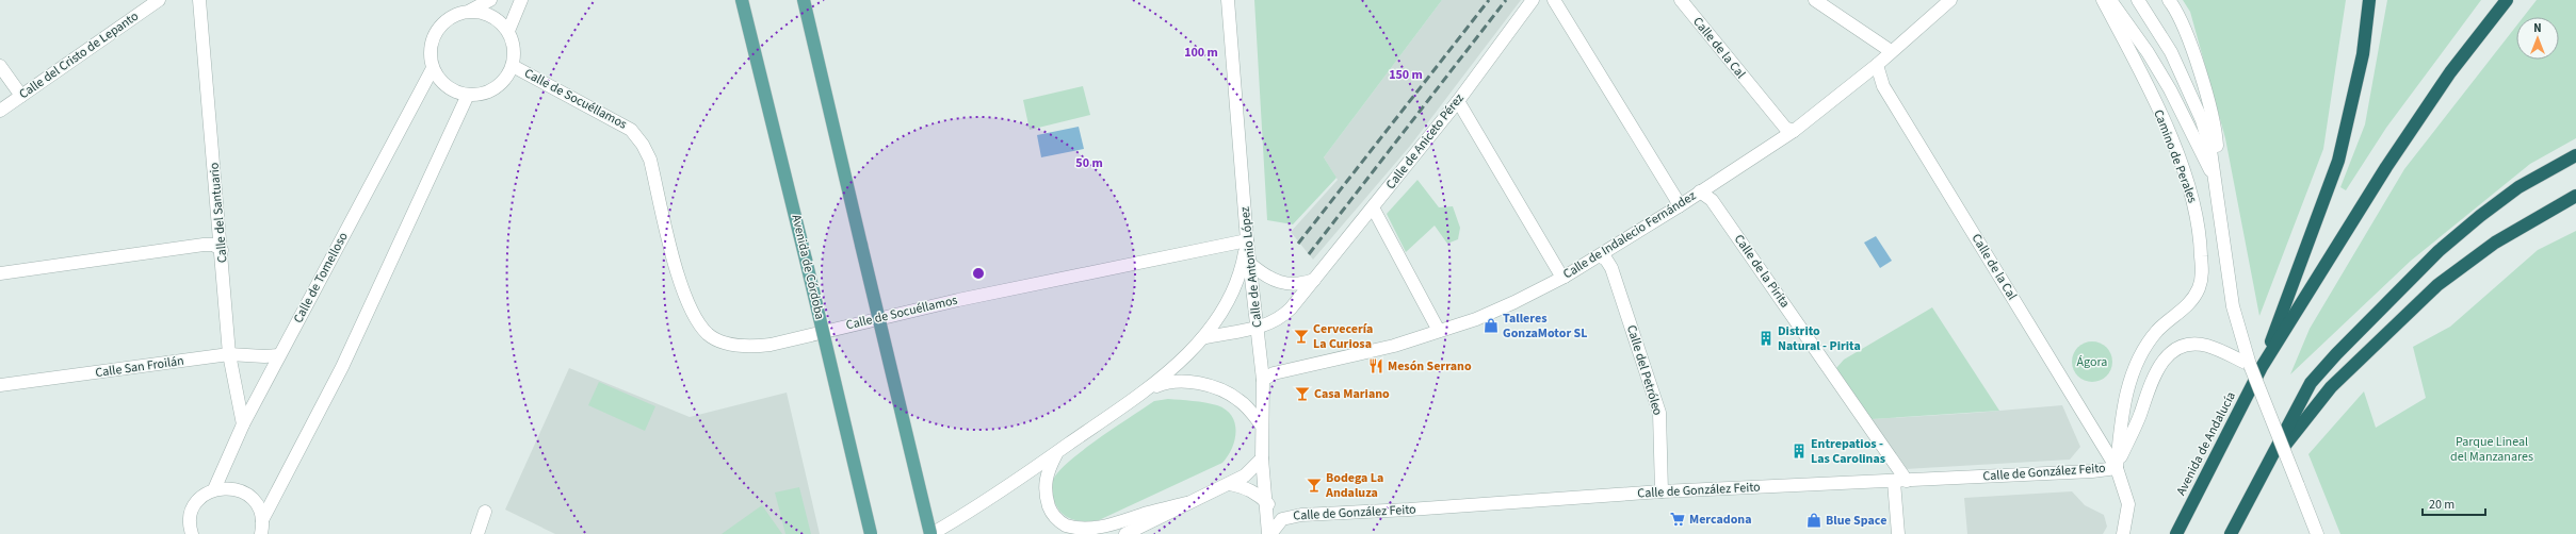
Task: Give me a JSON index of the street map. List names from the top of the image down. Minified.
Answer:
{"streets":{"highway":["Avenida de Andalucía"],"main road":["Avenida de Córdoba"],"street":["Calle de la Cal","Calle del Cristo de Lepanto","Calle de Socuéllamos","Calle de Aniceto Pérez","Camino de Perales","Calle del Santuario","Calle de Indalecio Fernández","Calle de Antonio López","Calle de la Pirita","Calle de Tomelloso","Calle San Froilán","Calle del Petróleo","Calle de González Feito"]},"crossings":[["Calle de la Cal","Camino de Perales"],["Calle de la Cal","Calle de Indalecio Fernández"],["Calle de la Cal","Calle de González Feito"],["Calle de Socuéllamos","Calle de Antonio López"],["Calle de Socuéllamos","Calle de Tomelloso"],["Calle de Aniceto Pérez","Calle de Antonio López"],["Camino de Perales","Avenida de Andalucía"],["Camino de Perales","Calle de González Feito"],["Calle del Santuario","Calle de Tomelloso"],["Calle del Santuario","Calle San Froilán"],["Calle de Indalecio Fernández","Calle de Antonio López"],["Calle de Indalecio Fernández","Calle de la Pirita"],["Calle de Indalecio Fernández","Calle del Petróleo"],["Calle de Antonio López","Calle de González Feito"],["Calle de la Pirita","Calle de González Feito"],["Calle de Tomelloso","Calle San Froilán"],["Calle del Petróleo","Calle de González Feito"]],"parks":["Ágora","Parque Lineal del Manzanares"],"places":{"shop":["Talleres GonzaMotor SL","Blue Space"],"bar":["Cervecería La Curiosa","Casa Mariano","Bodega La Andaluza"],"building":["Distrito Natural - Pirita","Entrepatios - Las Carolinas"],"restaurant":["Mesón Serrano"],"supermarket":["Mercadona"]},"scale_bar":"20 m","north":"top","rings":["100 m","150 m","50 m"]}
